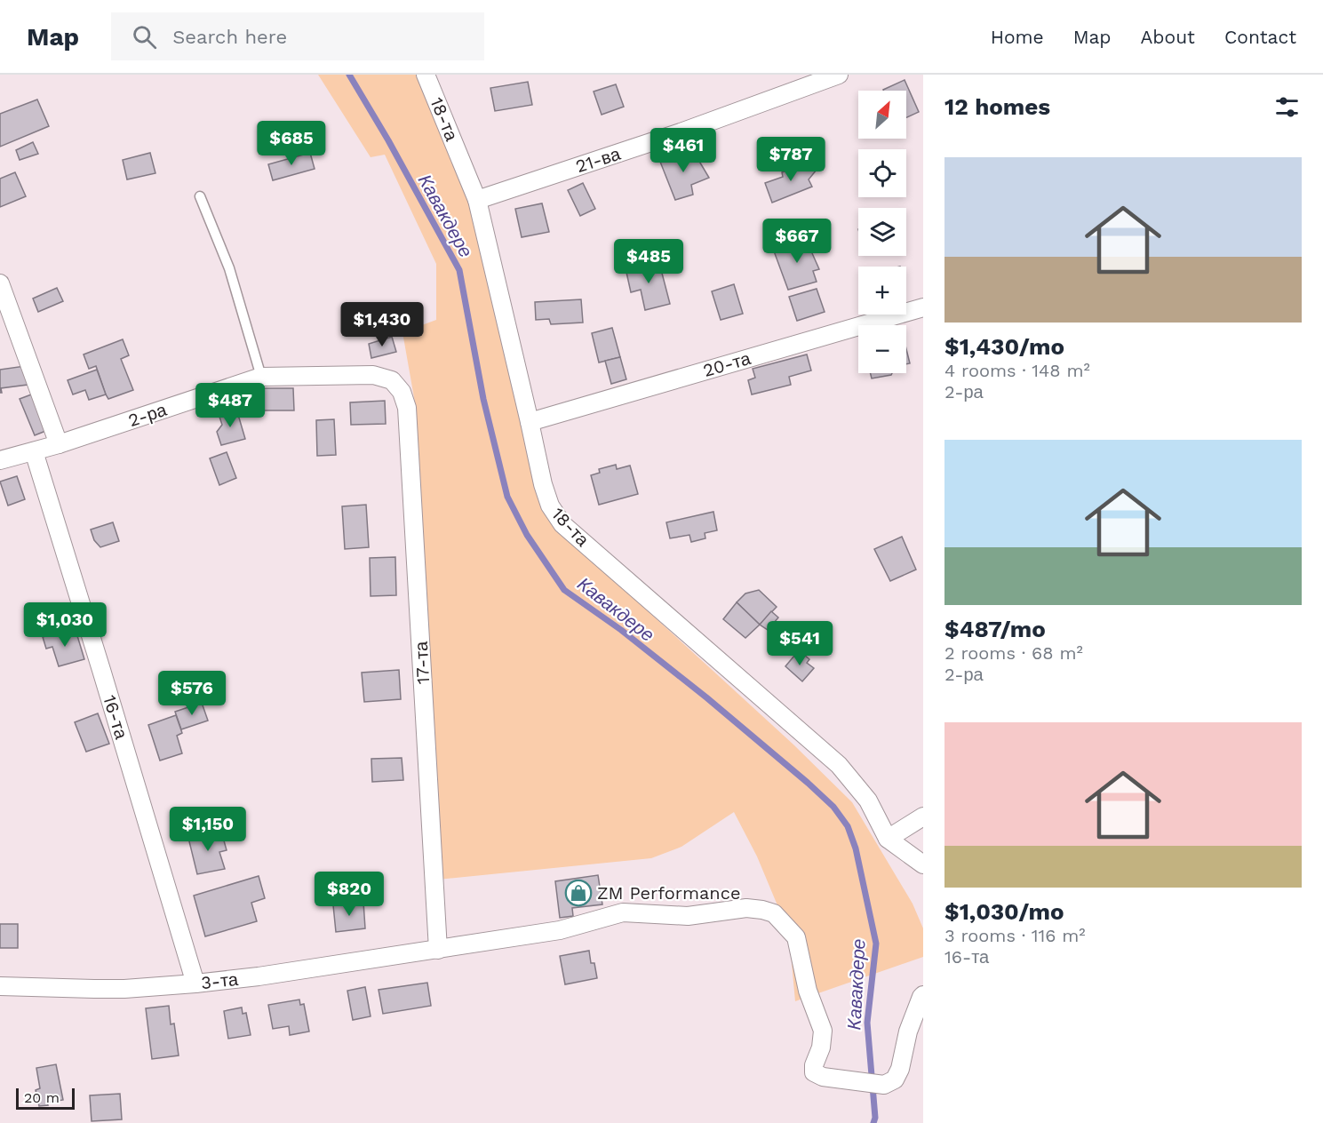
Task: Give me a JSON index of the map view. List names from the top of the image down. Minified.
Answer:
{"streets":{"street":["18-та","21-ва","20-та","2-ра","17-та","16-та","3-та"]},"crossings":[["18-та","21-ва"],["18-та","20-та"],["2-ра","17-та"],["2-ра","16-та"],["17-та","3-та"],["16-та","3-та"]],"water":["Кавакдере"],"places":{"shop":["ZM Performance"]},"scale_bar":"20 m","north":"top right","page":{"header":"Map","search":"Search here","nav":["Home","Map","About","Contact"],"heading":"12 homes","map_buttons":["+","−"],"price":["$685","$461","$787","$667","$485","$1,430","$487","$1,030","$541","$576","$1,150","$820"],"list":[{"name":"$1,430/mo","note":"4 rooms · 148 m² · 2-ра"},{"name":"$487/mo","note":"2 rooms · 68 m² · 2-ра"},{"name":"$1,030/mo","note":"3 rooms · 116 m² · 16-та"}],"scale":"20 m"}}
